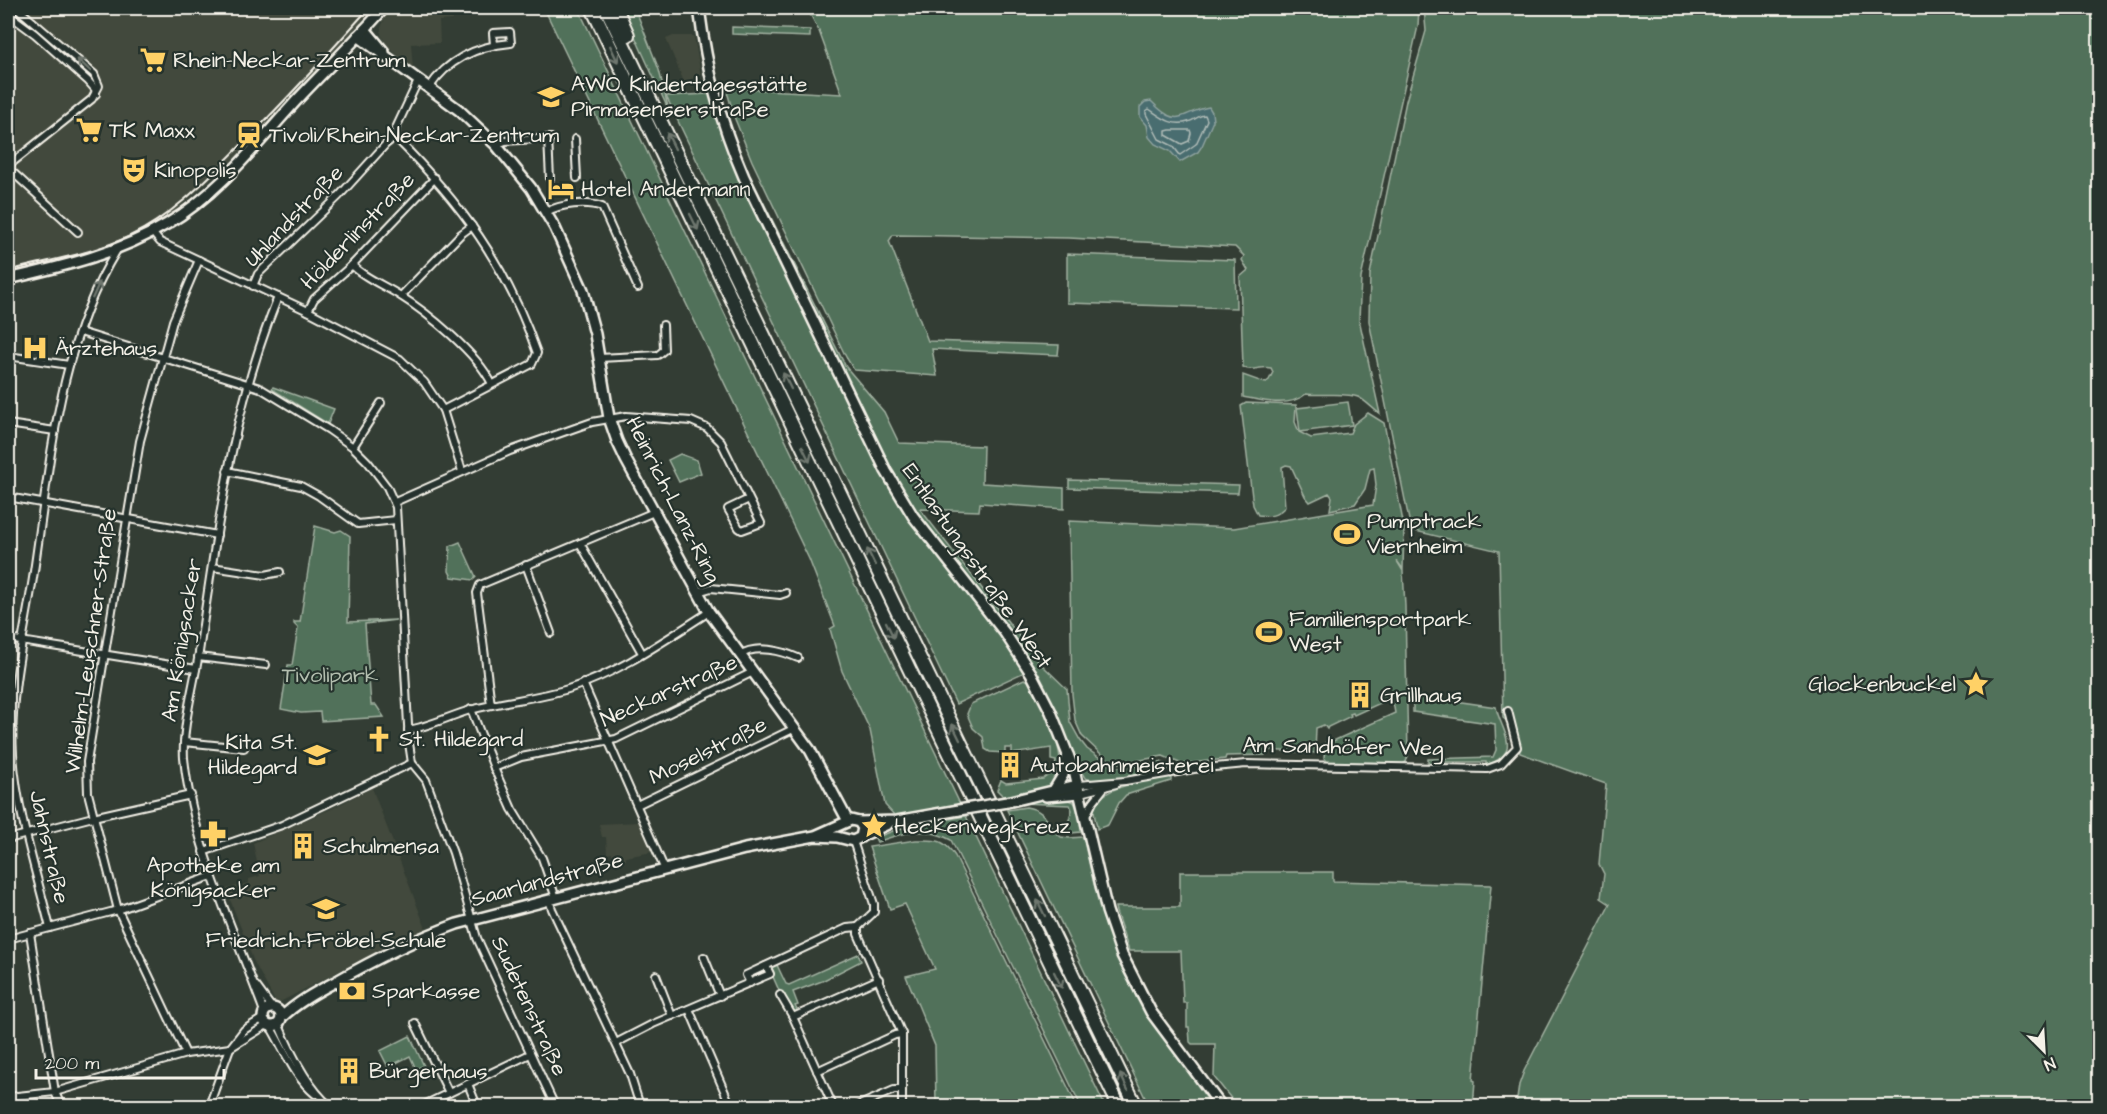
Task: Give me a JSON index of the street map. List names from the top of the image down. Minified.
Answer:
{"streets":{"street":["Uhlandstraße","Hölderlinstraße","Heinrich-Lanz-Ring","Entlastungsstraße West","Am Königsacker","Wilhelm-Leuschner-Straße","Neckarstraße","Am Sandhöfer Weg","Moselstraße","Jahnstraße","Saarlandstraße","Sudetenstraße"]},"crossings":[["Uhlandstraße","Heinrich-Lanz-Ring"],["Heinrich-Lanz-Ring","Neckarstraße"],["Heinrich-Lanz-Ring","Moselstraße"],["Heinrich-Lanz-Ring","Saarlandstraße"],["Entlastungsstraße West","Am Sandhöfer Weg"],["Am Königsacker","Saarlandstraße"],["Saarlandstraße","Sudetenstraße"]],"parks":["Tivolipark"],"places":{"supermarket":["Rhein-Neckar-Zentrum","TK Maxx"],"school or university":["AWO Kindertagesstätte Pirmasenserstraße","Kita St. Hildegard","Friedrich-Fröbel-Schule"],"station":["Tivoli/Rhein-Neckar-Zentrum"],"theatre":["Kinopolis"],"hotel":["Hotel Andermann"],"hospital":["Ärztehaus"],"sports":["Pumptrack Viernheim","Familiensportpark West"],"place":["Glockenbuckel","Heckenwegkreuz"],"building":["Grillhaus","Autobahnmeisterei","Schulmensa","Bürgerhaus"],"church":["St. Hildegard"],"pharmacy":["Apotheke am Königsacker"],"bank":["Sparkasse"]},"scale_bar":"200 m","north":"bottom right"}
